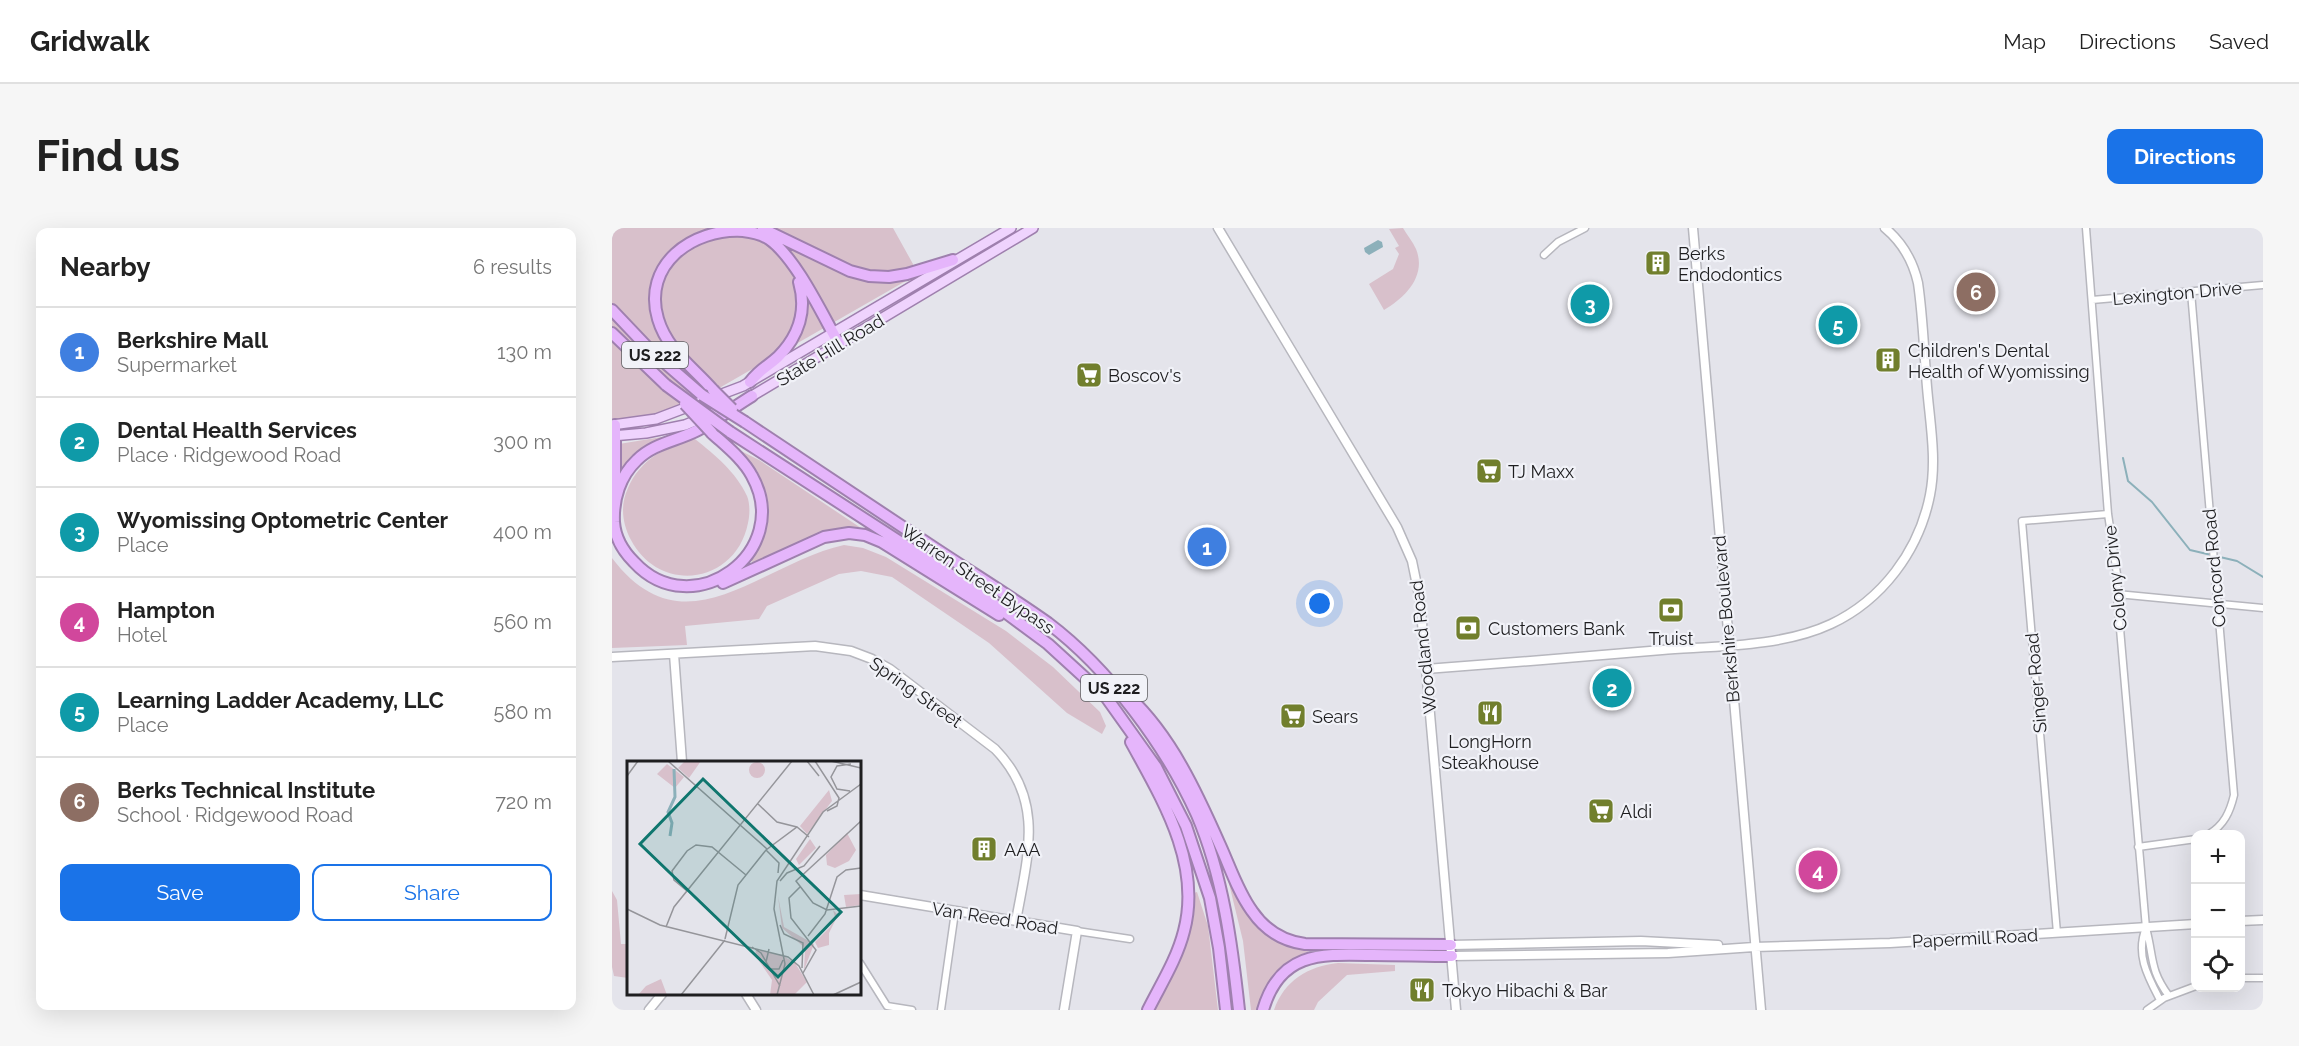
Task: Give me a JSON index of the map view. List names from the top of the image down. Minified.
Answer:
{"streets":{"highway":["US 222","Warren Street Bypass"],"main road":["State Hill Road","Berkshire Boulevard","Woodland Road","Spring Street","Van Reed Road","Papermill Road"],"street":["Lexington Drive","Concord Road","Colony Drive","Singer Road"]},"crossings":[["Lexington Drive","Concord Road"],["Lexington Drive","Colony Drive"],["Colony Drive","Singer Road"],["Colony Drive","Papermill Road"],["Berkshire Boulevard","Papermill Road"],["Woodland Road","Papermill Road"],["Singer Road","Papermill Road"],["Spring Street","Van Reed Road"]],"places":{"building":["Berks Endodontics","Children's Dental Health of Wyomissing","AAA"],"supermarket":["Boscov's","TJ Maxx","Sears","Aldi"],"bank":["Truist","Customers Bank"],"restaurant":["LongHorn Steakhouse","Tokyo Hibachi & Bar"]},"page":{"header":"Gridwalk","nav":["Map","Directions","Saved"],"buttons":["Directions",["Save","Share"]],"title":"Find us","heading":["Nearby","6 results"],"pins":["6","3","5","1","2","4"],"list":[{"mark":"1","name":"Berkshire Mall","note":"Supermarket","value":"130 m"},{"mark":"2","name":"Dental Health Services","note":"Place · Ridgewood Road","value":"300 m"},{"mark":"3","name":"Wyomissing Optometric Center","note":"Place","value":"400 m"},{"mark":"4","name":"Hampton","note":"Hotel","value":"560 m"},{"mark":"5","name":"Learning Ladder Academy, LLC","note":"Place","value":"580 m"},{"mark":"6","name":"Berks Technical Institute","note":"School · Ridgewood Road","value":"720 m"}],"map_buttons":["+","−"]}}
